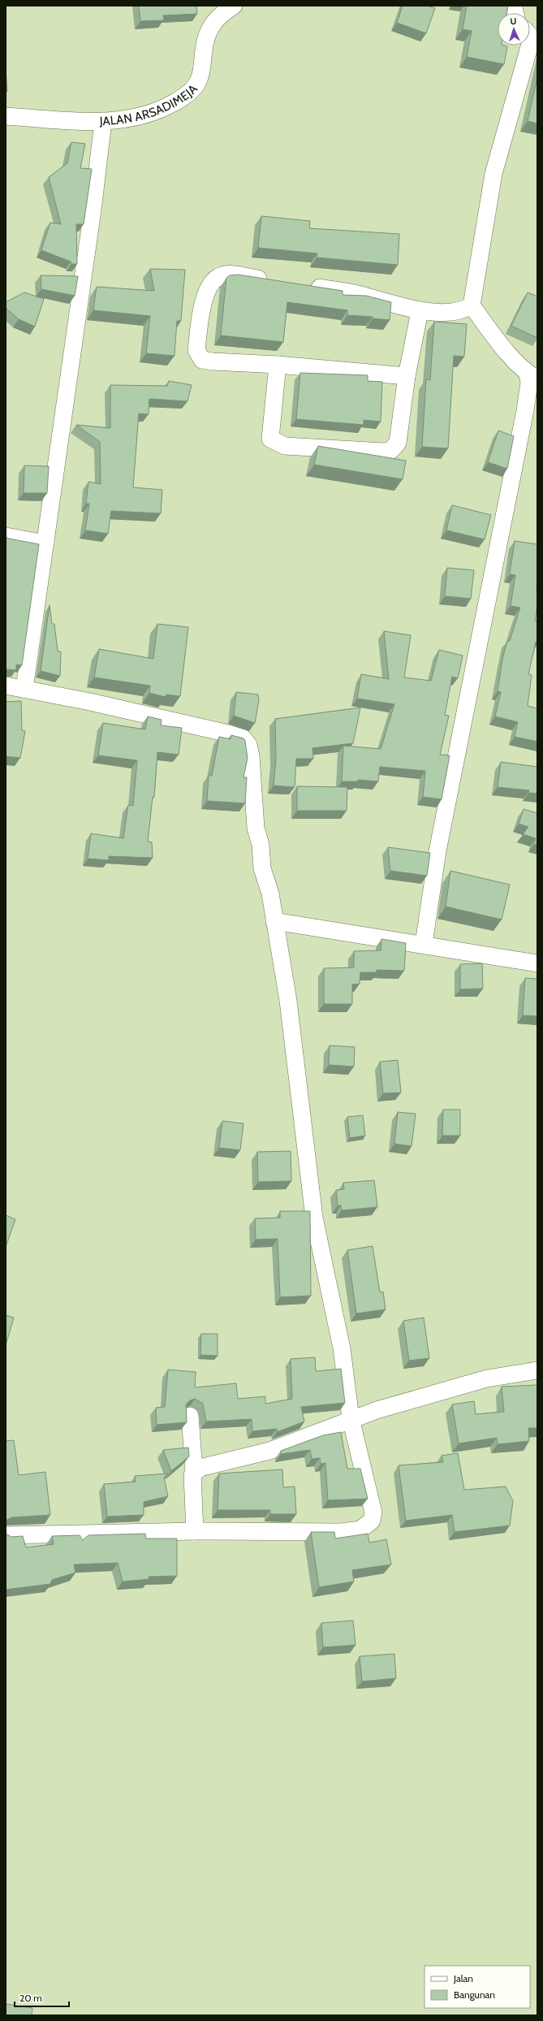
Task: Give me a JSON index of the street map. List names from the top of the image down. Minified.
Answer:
{"streets":{"street":["JALAN ARSADIMEJA"]},"legend":["Jalan","Bangunan"],"scale_bar":"20 m","north":"top"}
